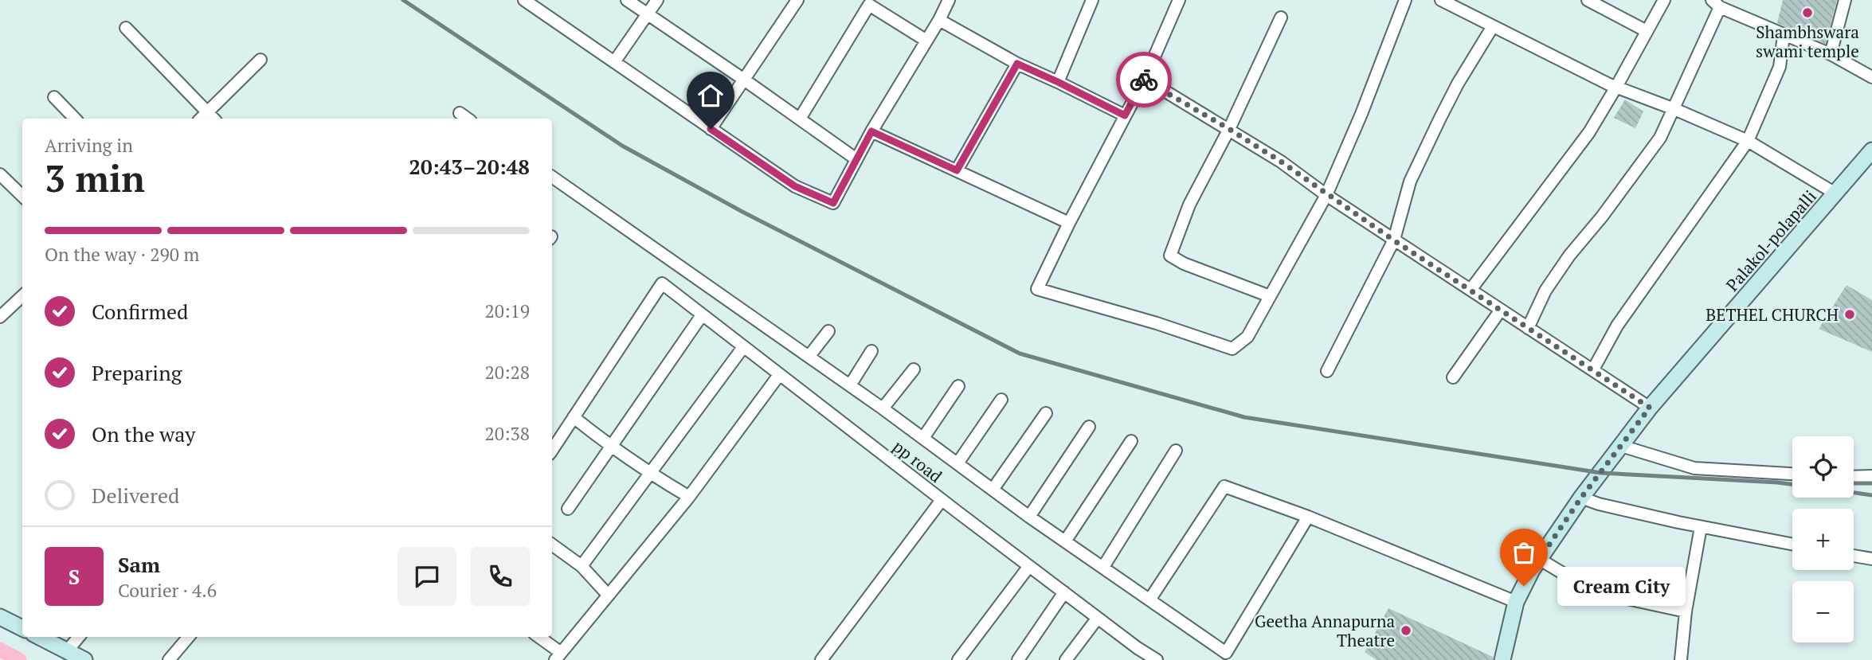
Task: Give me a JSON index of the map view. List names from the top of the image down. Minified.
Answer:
{"streets":{"street":["Palakol-polapalli","pp road"]},"places":["Shambhswara swami temple","BETHEL CHURCH","Cream City","Geetha Annapurna Theatre"],"page":{"heading":["3 min","Arriving in","20:43–20:48"],"panel":["Sam","Courier · 4.6"],"bar":"On the way · 290 m","list":[["Confirmed","20:19"],["Preparing","20:28"],["On the way","20:38"],"Delivered"],"map_buttons":["+","−"],"round":"S","bubble":"Cream City"}}
